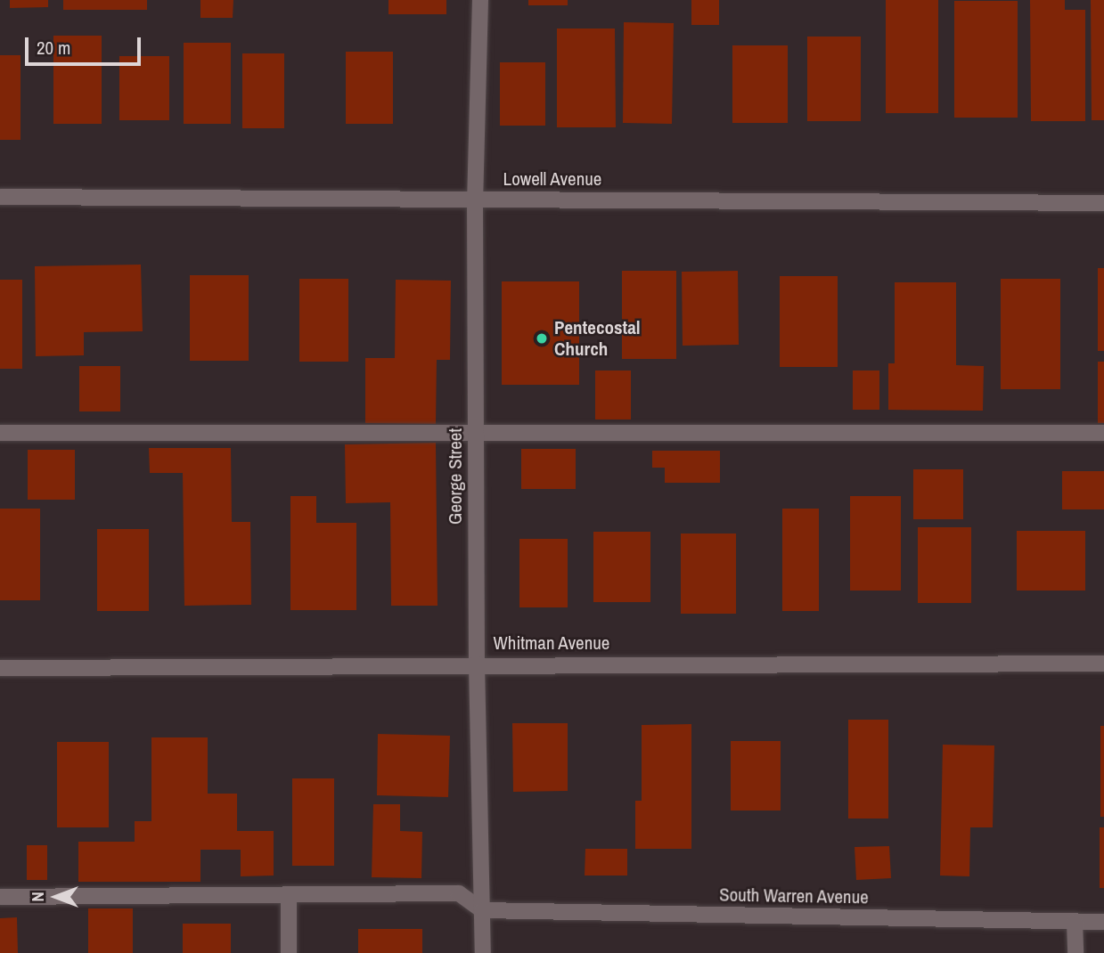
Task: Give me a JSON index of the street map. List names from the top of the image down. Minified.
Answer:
{"streets":{"street":["Lowell Avenue","George Street","Whitman Avenue","South Warren Avenue"]},"crossings":[["Lowell Avenue","George Street"],["George Street","Whitman Avenue"],["George Street","South Warren Avenue"]],"places":["Pentecostal Church"],"scale_bar":"20 m","north":"left"}
